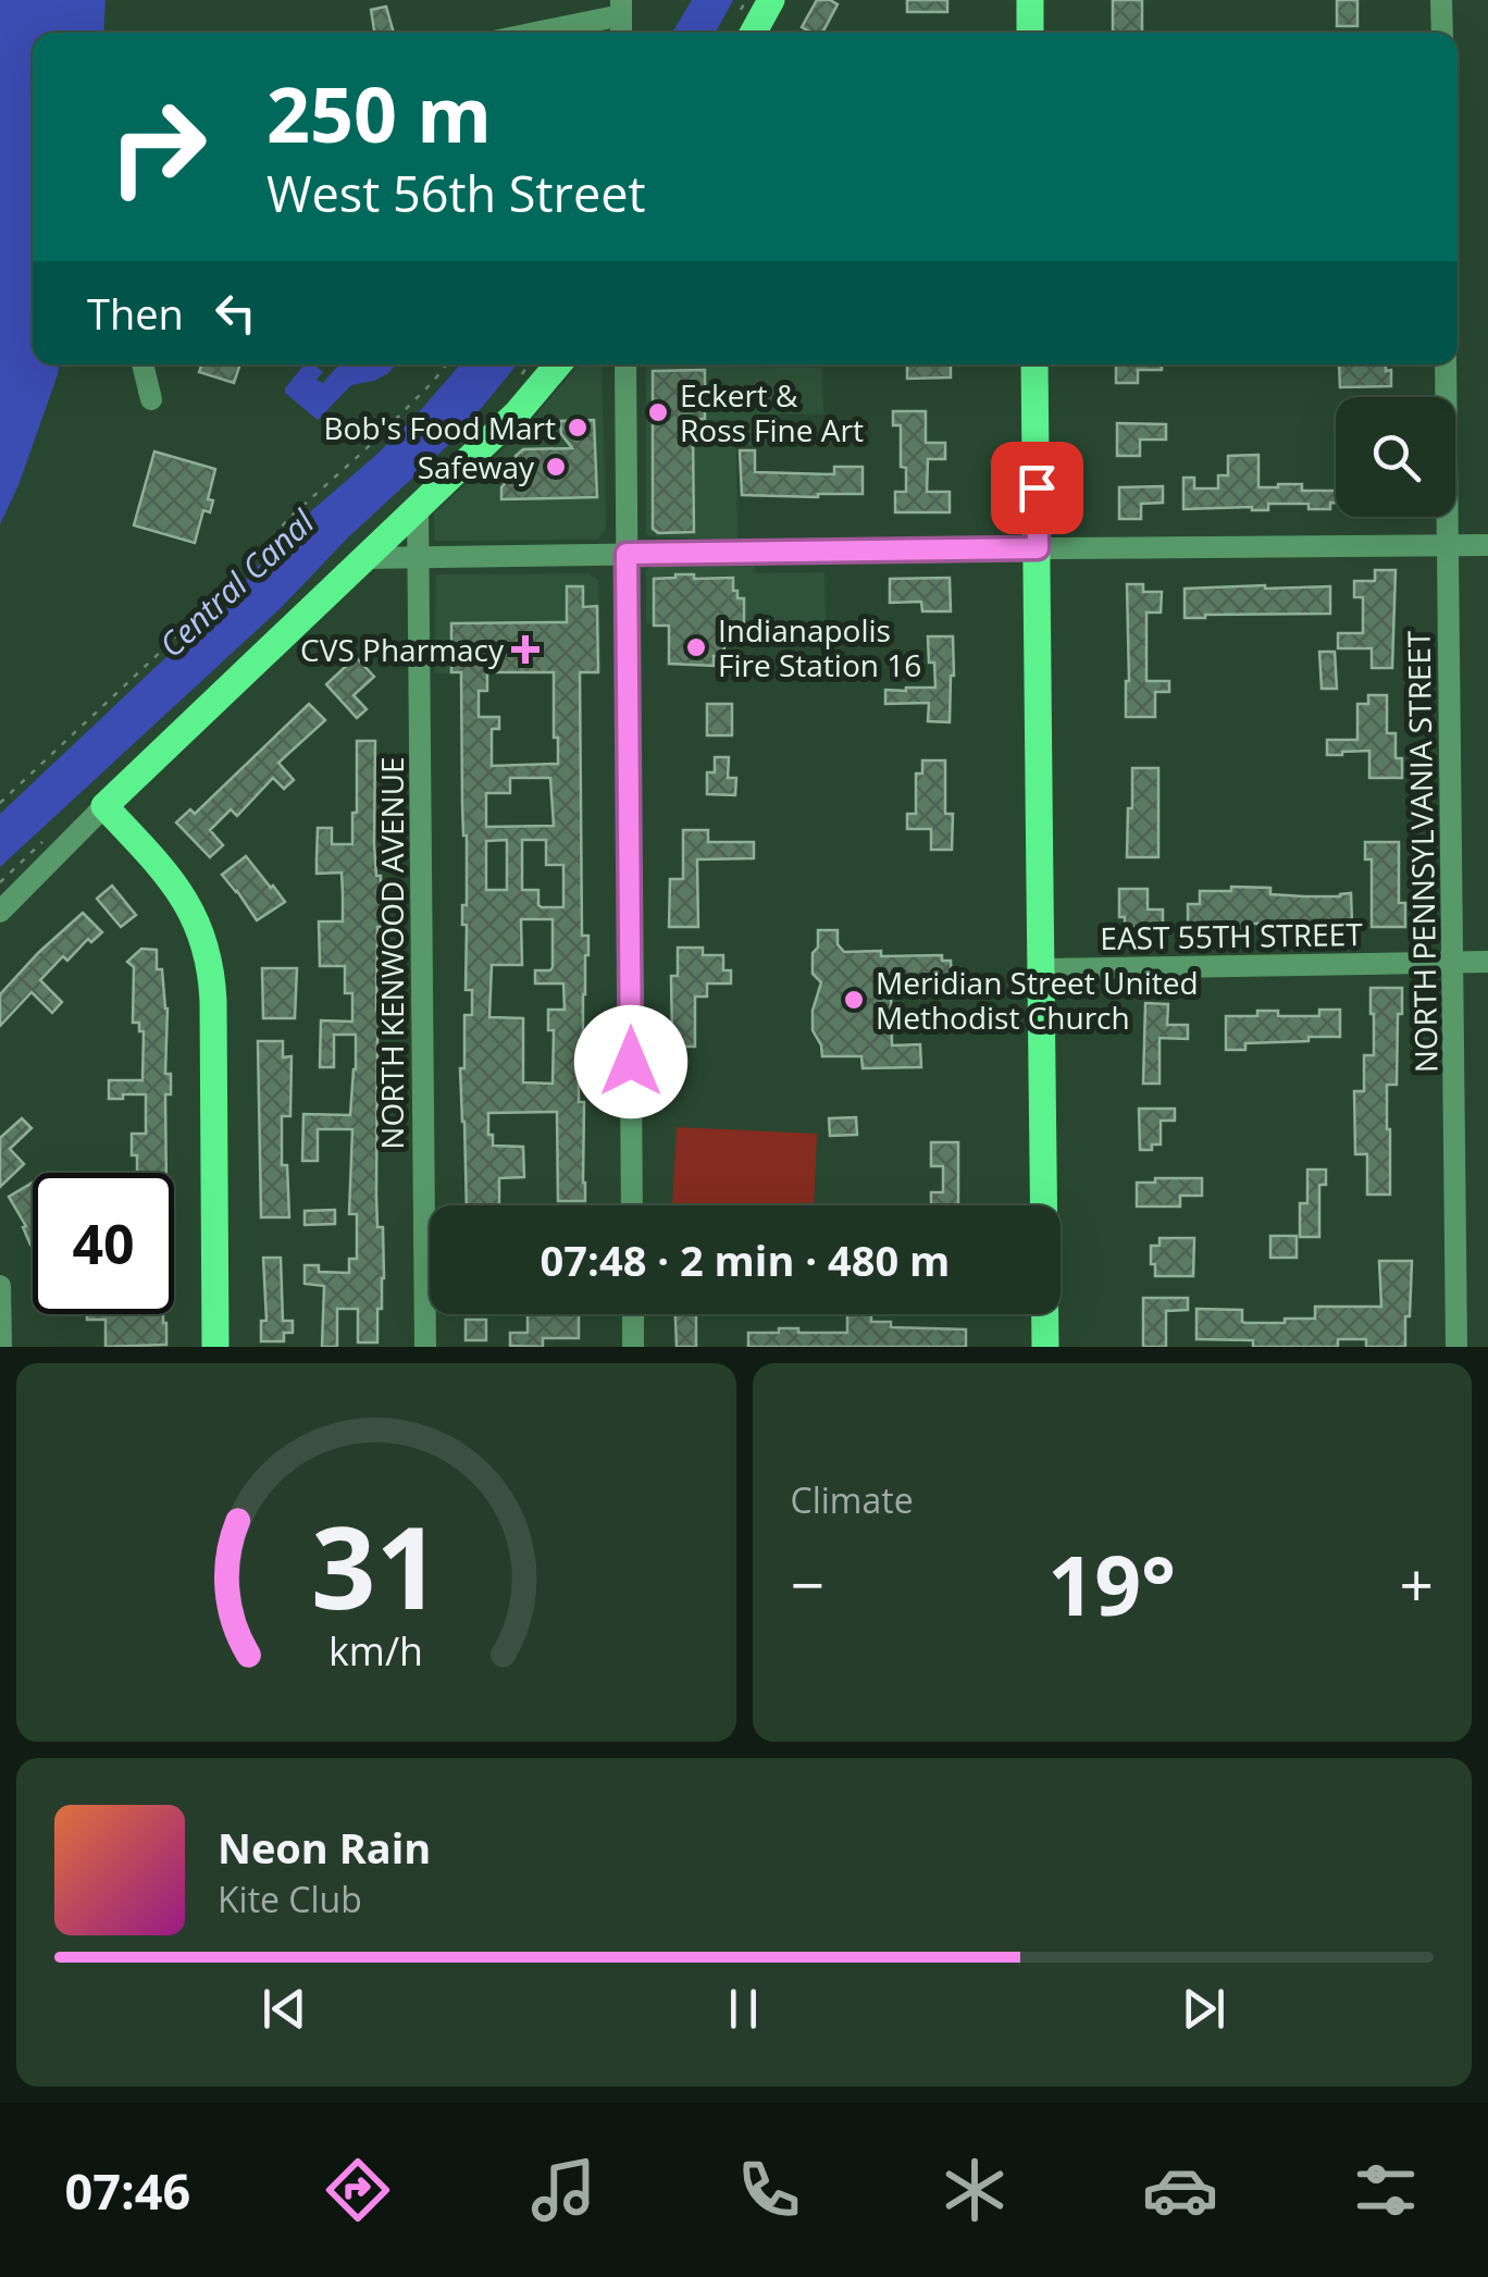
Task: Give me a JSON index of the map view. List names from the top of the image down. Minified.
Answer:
{"streets":{"street":["NORTH PENNSYLVANIA STREET","EAST 55TH STREET","NORTH KENWOOD AVENUE"]},"crossings":[["NORTH PENNSYLVANIA STREET","EAST 55TH STREET"]],"water":["Central Canal"],"places":{"other":["Eckert & Ross Fine Art","Bob's Food Mart","Safeway","Indianapolis Fire Station 16","Meridian Street United Methodist Church"],"health":["CVS Pharmacy"]},"page":{"turn":["250 m","West 56th Street"],"then":"Then","limit":"40","trip":"07:48 · 2 min · 480 m","tile":"Climate","heat":["−","19°","+"],"song":["Neon Rain","Kite Club"],"tabs":"07:46","gauge":["31","km/h"]}}
